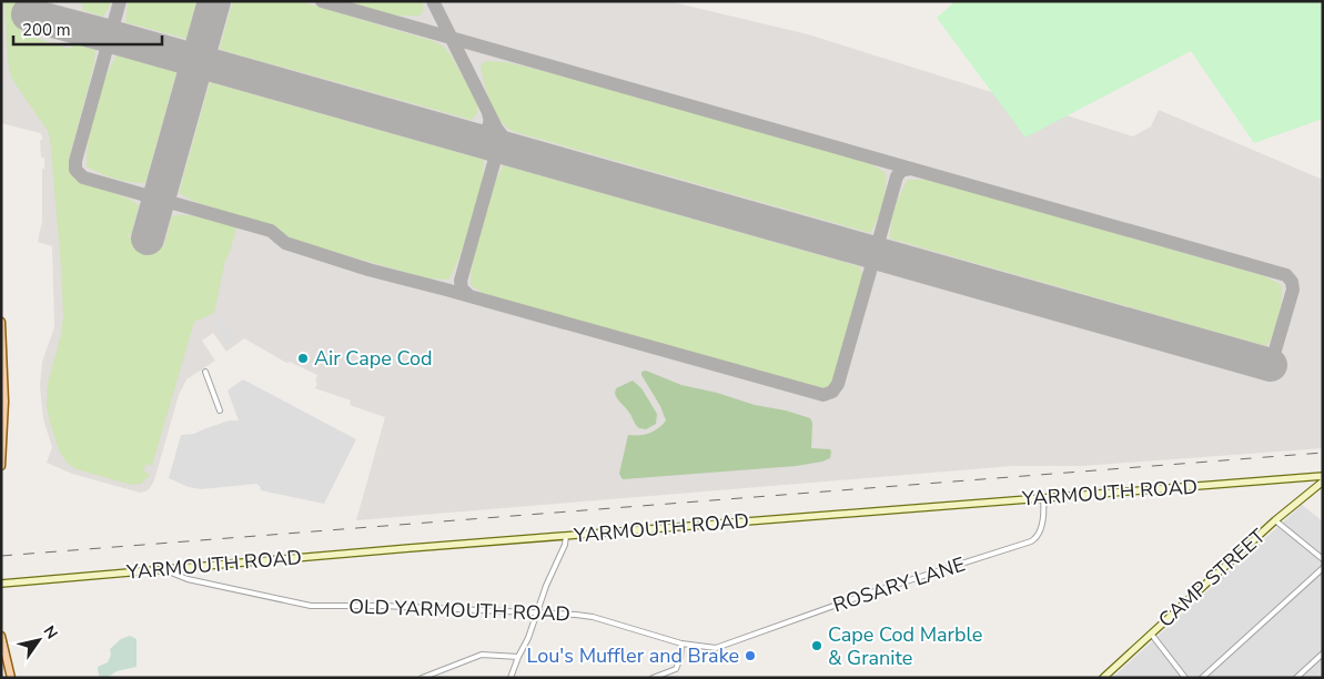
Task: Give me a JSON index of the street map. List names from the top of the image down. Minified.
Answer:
{"streets":{"main road":["YARMOUTH ROAD","CAMP STREET"],"street":["ROSARY LANE","OLD YARMOUTH ROAD"]},"crossings":[["YARMOUTH ROAD","ROSARY LANE"],["YARMOUTH ROAD","OLD YARMOUTH ROAD"],["ROSARY LANE","OLD YARMOUTH ROAD"]],"places":["Air Cape Cod","Cape Cod Marble & Granite","Lou's Muffler and Brake"],"scale_bar":"200 m","north":"top right"}
